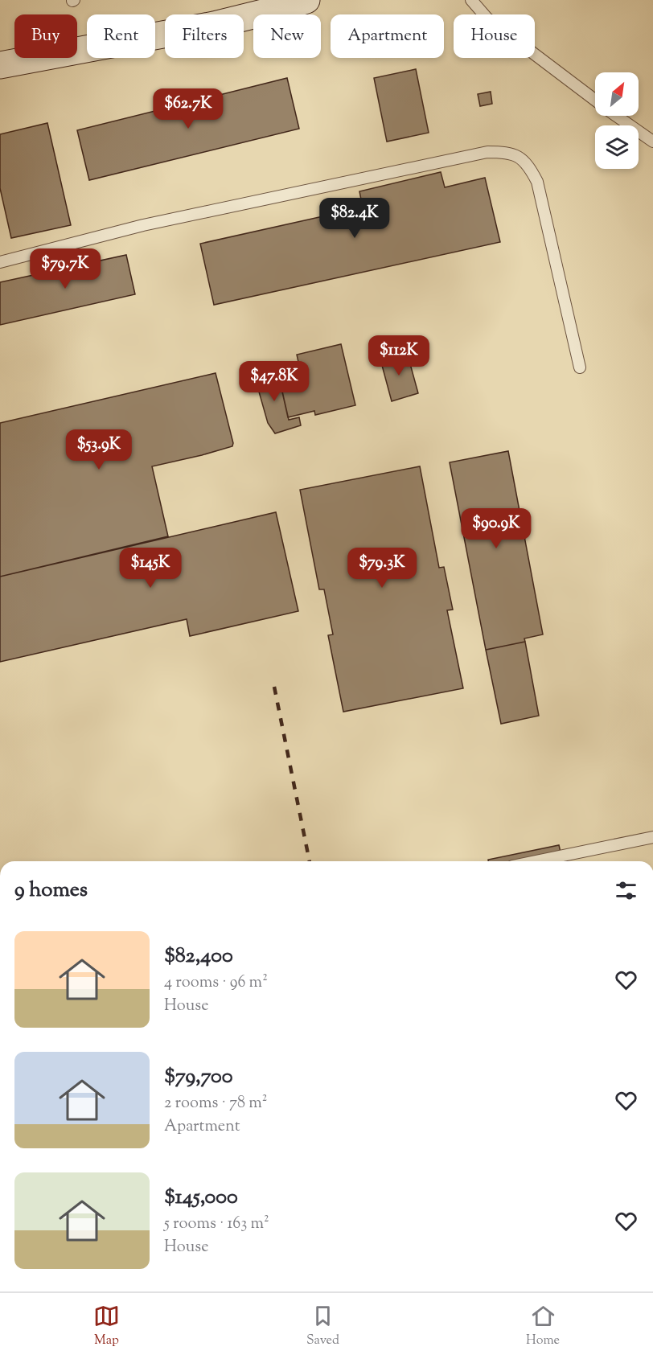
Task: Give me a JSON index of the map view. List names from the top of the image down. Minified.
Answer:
{"north":"top right","page":{"chip":["Buy","Rent","Filters","New","Apartment","House"],"price":["$62.7K","$82.4K","$79.7K","$112K","$47.8K","$53.9K","$90.9K","$145K","$79.3K"],"heading":"9 homes","list":[{"name":"$82,400","note":"4 rooms · 96 m² · House"},{"name":"$79,700","note":"2 rooms · 78 m² · Apartment"},{"name":"$145,000","note":"5 rooms · 163 m² · House"}],"tabs":["Map","Saved","Home"]}}
